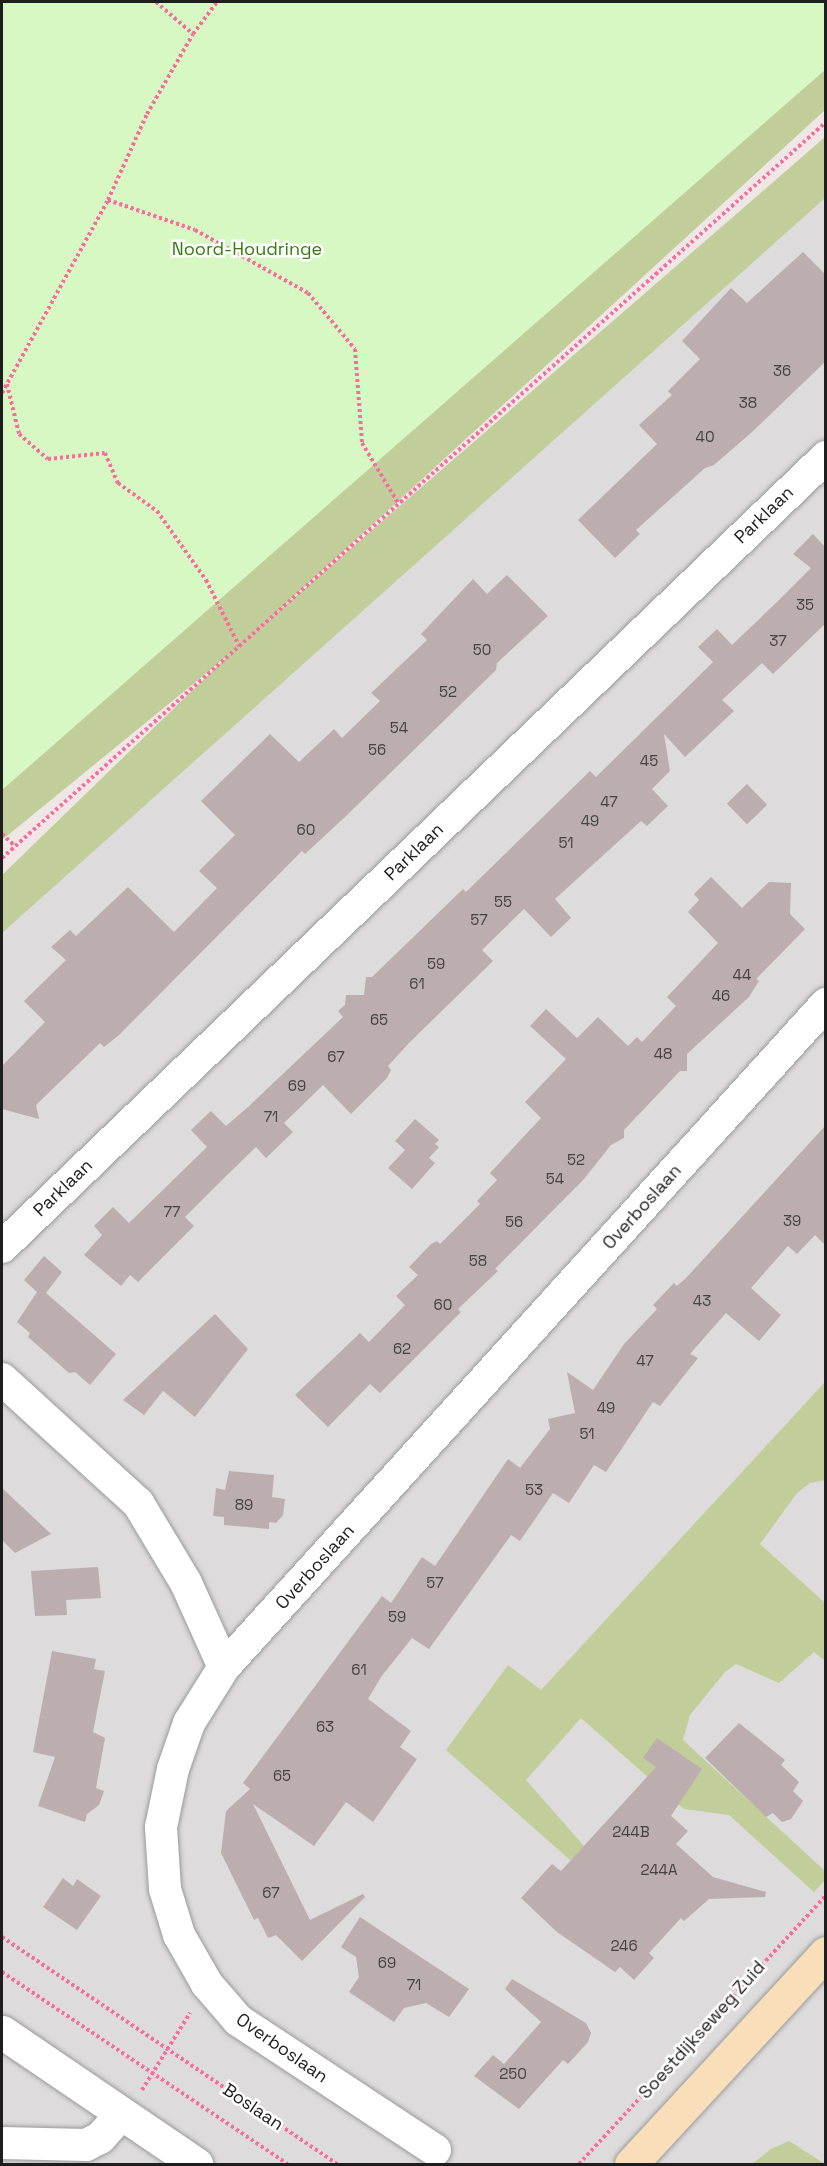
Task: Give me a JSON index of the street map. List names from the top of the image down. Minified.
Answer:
{"streets":{"street":["Parklaan","Overboslaan"],"path":["Soestdijkseweg Zuid","Boslaan"]},"parks":["Noord-Houdringe"],"house_numbers":["36","38","40","35","37","50","52","54","56","45","47","49","60","51","55","57","59","44","61","46","65","48","67","69","71","52","54","77","39","56","58","43","60","62","47","49","51","53","89","57","59","61","63","65","244B","244A","67","246","69","71","250"]}
